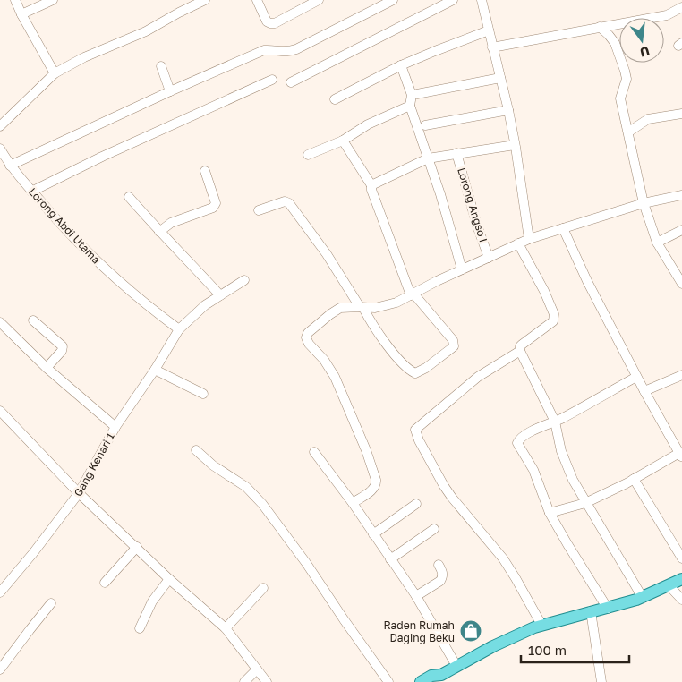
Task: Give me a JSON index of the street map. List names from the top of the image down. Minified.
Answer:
{"streets":{"street":["Lorong Angso I","Lorong Abdi Utama","Gang Kenari 1"]},"crossings":[["Lorong Abdi Utama","Gang Kenari 1"]],"places":{"shop":["Raden Rumah Daging Beku"]},"scale_bar":"100 m","north":"bottom"}
